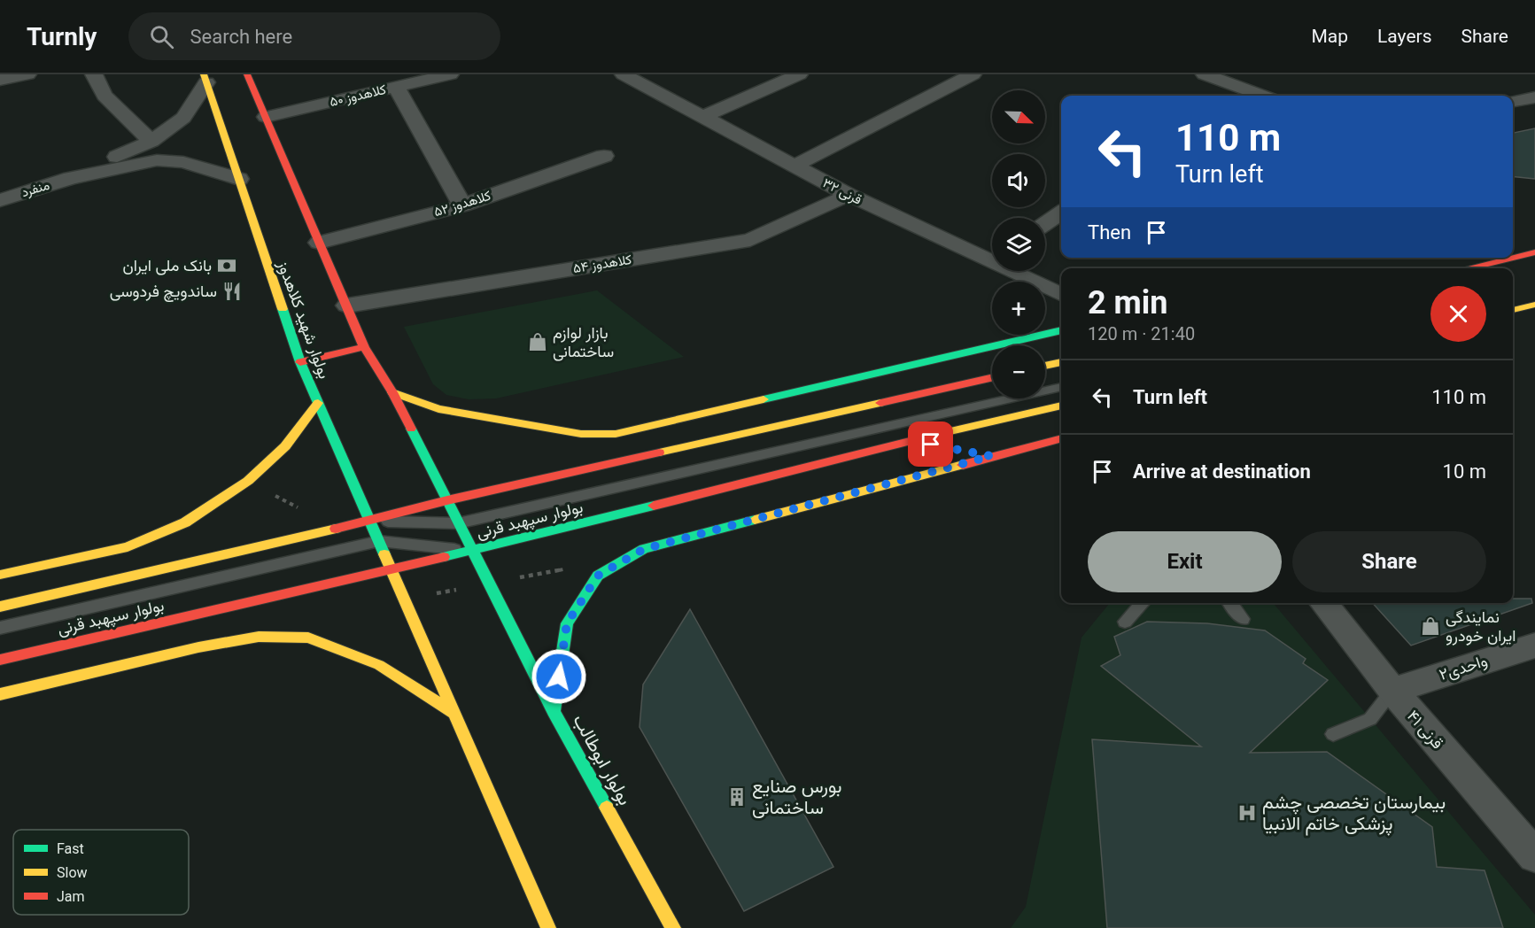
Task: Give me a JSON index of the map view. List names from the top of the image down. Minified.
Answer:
{"streets":{"main road":["بولوار شهید کلاهدوز","بولوار سپهبد قرنی","بولوار ابوطالب"],"street":["کلاهدوز ۵۰","منفرد","قرنی ۳۲","کلاهدوز ۵۲","کلاهدوز ۵۴","واحدی۲","قرنی ۴۱"]},"crossings":[["قرنی ۳۲","کلاهدوز ۵۴"],["بولوار شهید کلاهدوز","بولوار سپهبد قرنی"],["بولوار سپهبد قرنی","بولوار ابوطالب"],["واحدی۲","قرنی ۴۱"]],"places":{"bank":["بانک ملی ایران"],"restaurant":["ساندویچ فردوسی"],"shop":["بازار لوازم ساختمانی","نمایندگی ایران خودرو"],"building":["بورس صنایع ساختمانی"],"hospital":["بیمارستان تخصصی چشم پزشکی خاتم الانبیا"]},"legend":["Fast","Slow","Jam"],"north":"bottom right","page":{"header":"Turnly","search":"Search here","nav":["Map","Layers","Share"],"map_buttons":["+","−"],"turn":["110 m","Turn left"],"then":"Then","heading":["2 min","120 m · 21:40"],"list":[{"name":"Turn left","value":"110 m"},{"name":"Arrive at destination","value":"10 m"}],"buttons":["Exit","Share"]}}
